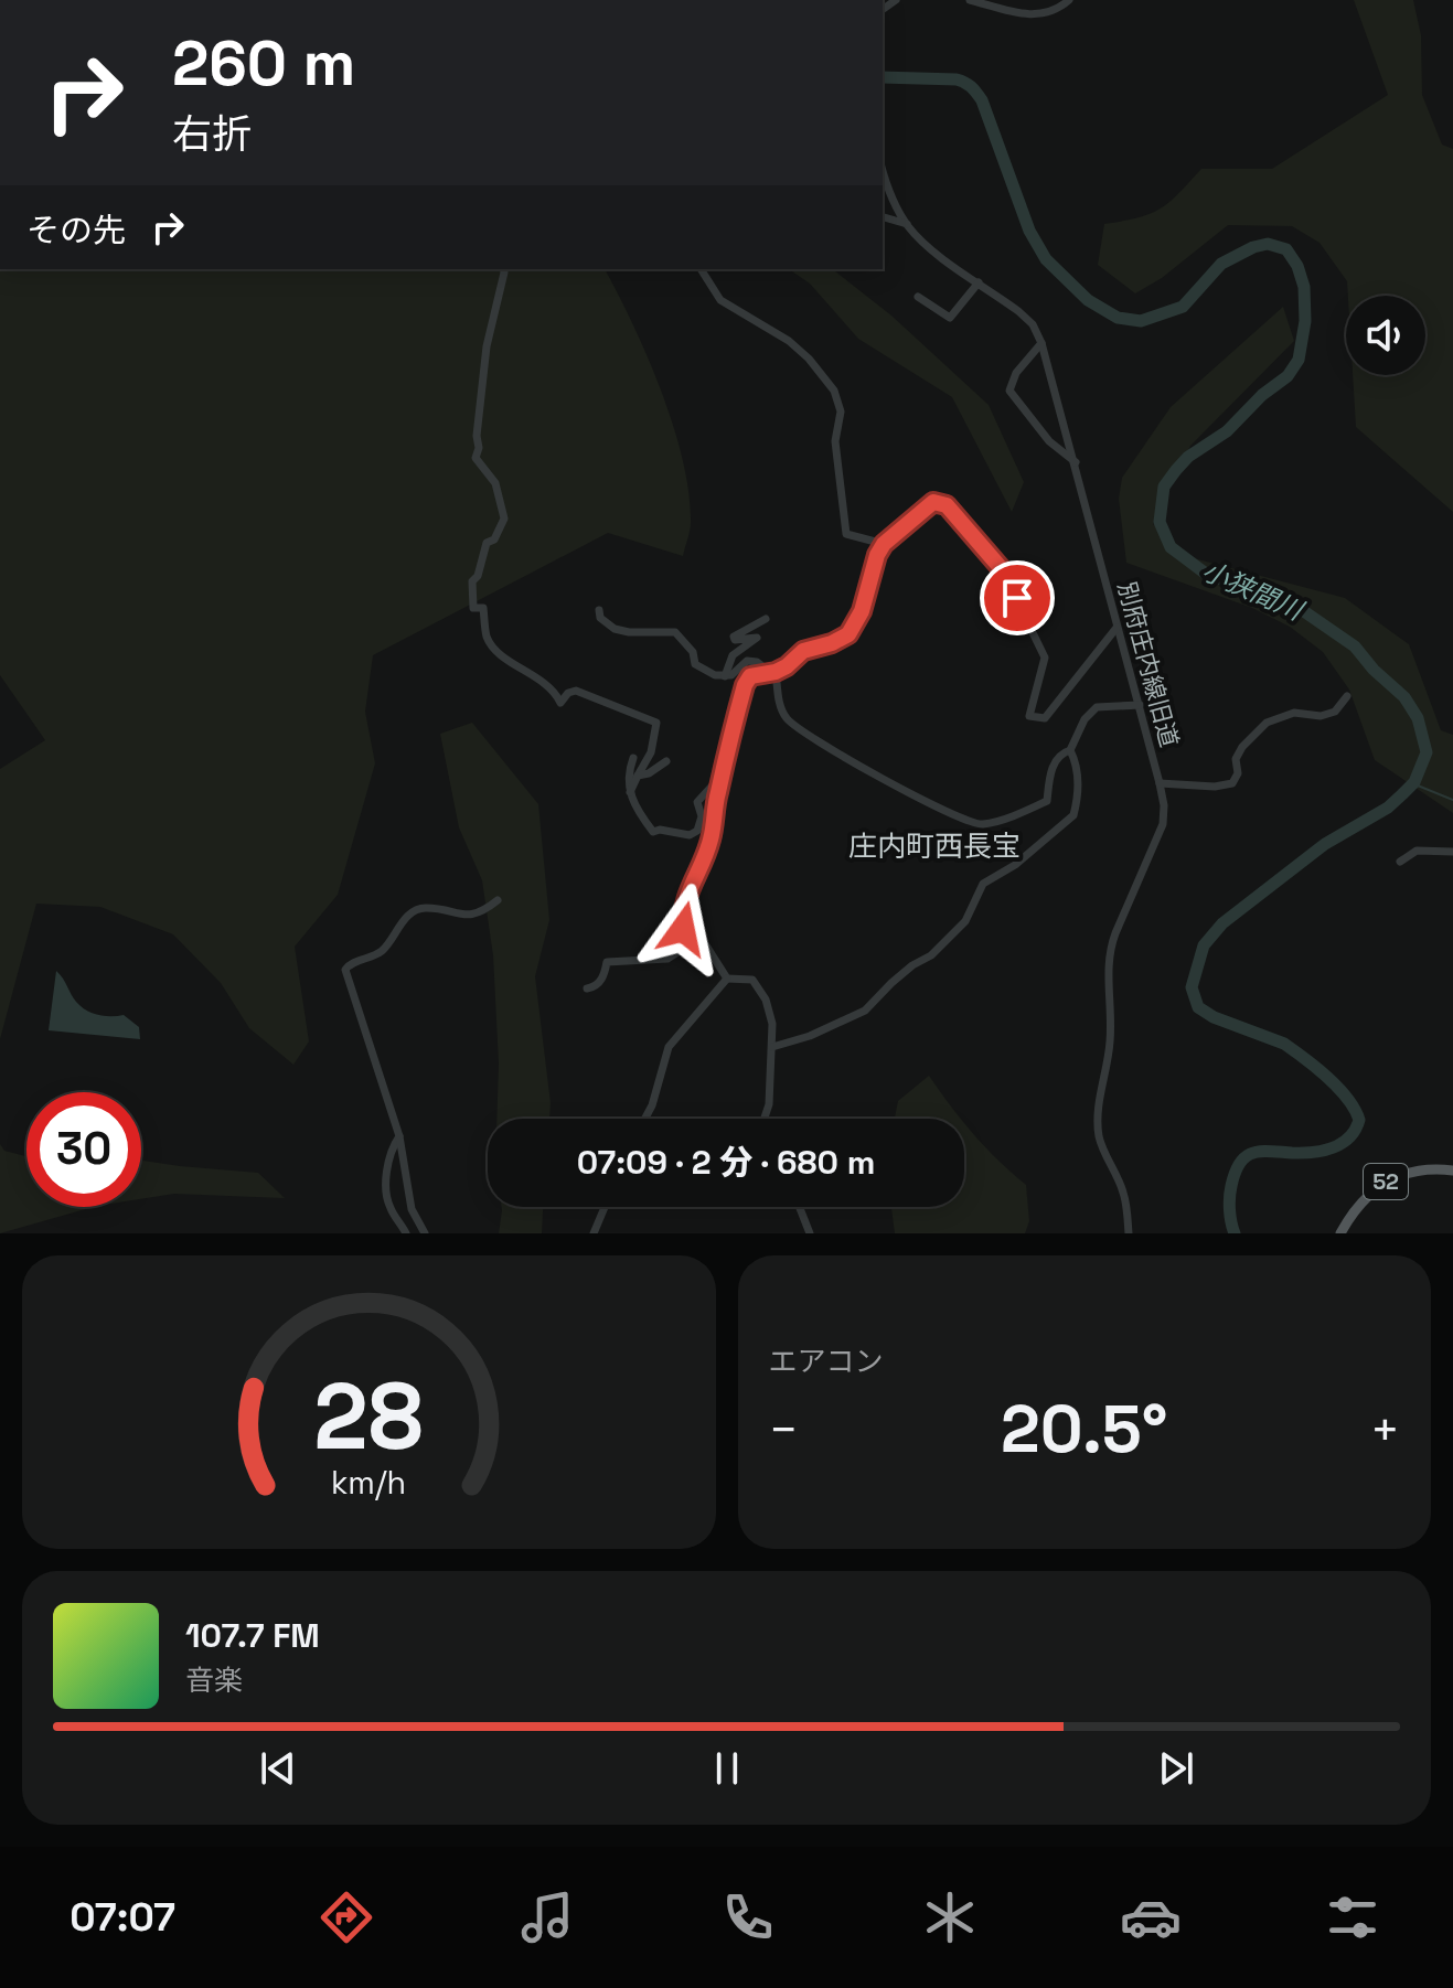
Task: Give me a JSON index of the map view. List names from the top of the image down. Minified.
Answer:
{"streets":{"main road":["52"],"street":["別府庄内線旧道"]},"districts":["庄内町西長宝"],"water":["小狭間川"],"page":{"turn":["260 m","右折"],"then":"その先","limit":"30","trip":"07:09 · 2 分 · 680 m","tile":"エアコン","heat":["−","20.5°","+"],"song":["107.7 FM","音楽"],"tabs":"07:07","gauge":["28","km/h"]}}
